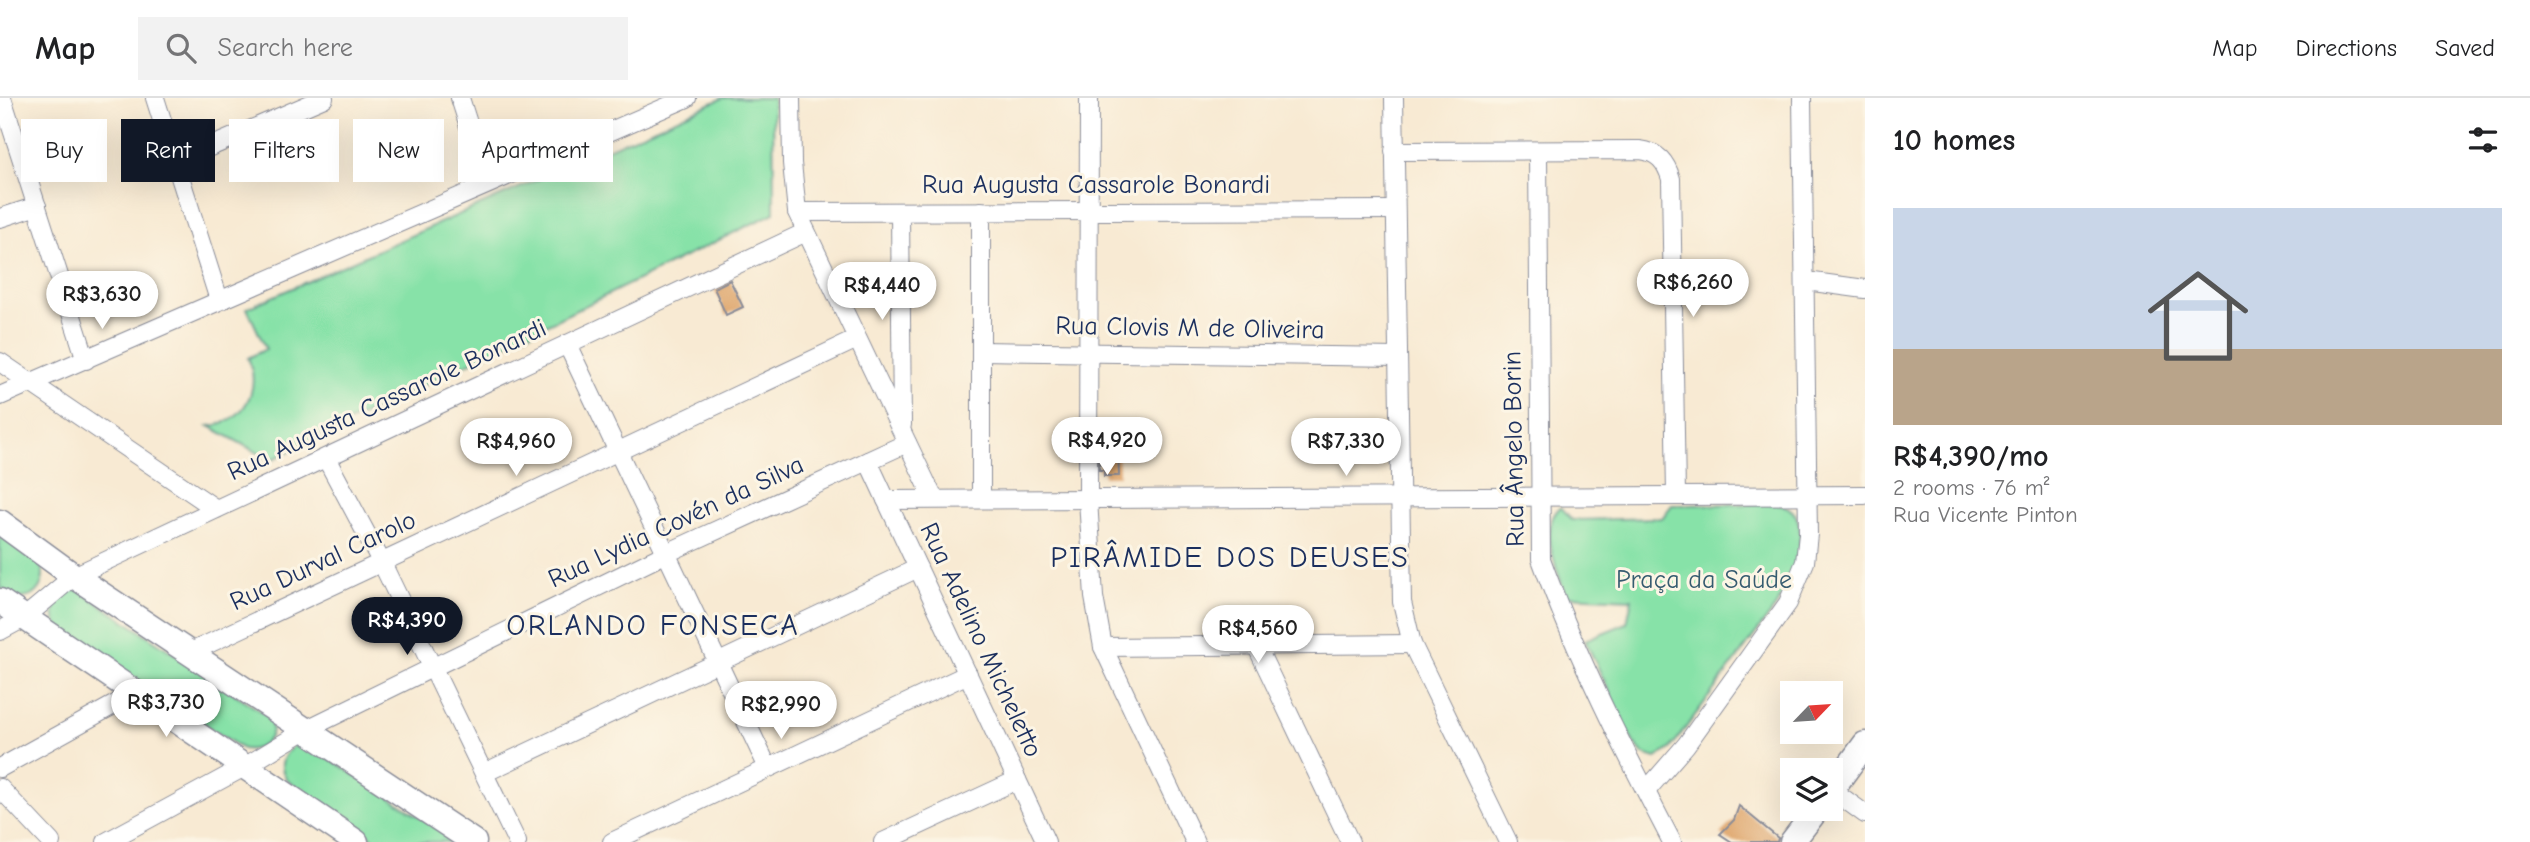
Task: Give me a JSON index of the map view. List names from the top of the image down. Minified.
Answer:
{"streets":{"street":["Rua Augusta Cassarole Bonardi","Rua Clovis M de Oliveira","Rua Ângelo Borin","Rua Lydia Covén da Silva","Rua Durval Carolo","Rua Adelino Micheletto"]},"crossings":[["Rua Lydia Covén da Silva","Rua Adelino Micheletto"]],"districts":["PIRÂMIDE DOS DEUSES","ORLANDO FONSECA"],"parks":["Praça da Saúde"],"north":"top right","page":{"header":"Map","search":"Search here","nav":["Map","Directions","Saved"],"heading":"10 homes","chip":["Buy","Rent","Filters","New","Apartment"],"list":[{"name":"R$4,390/mo","note":"2 rooms · 76 m² · Rua Vicente Pinton"}],"price":["R$6,260","R$4,440","R$3,630","R$4,920","R$4,960","R$7,330","R$4,390","R$4,560","R$3,730","R$2,990"]}}
